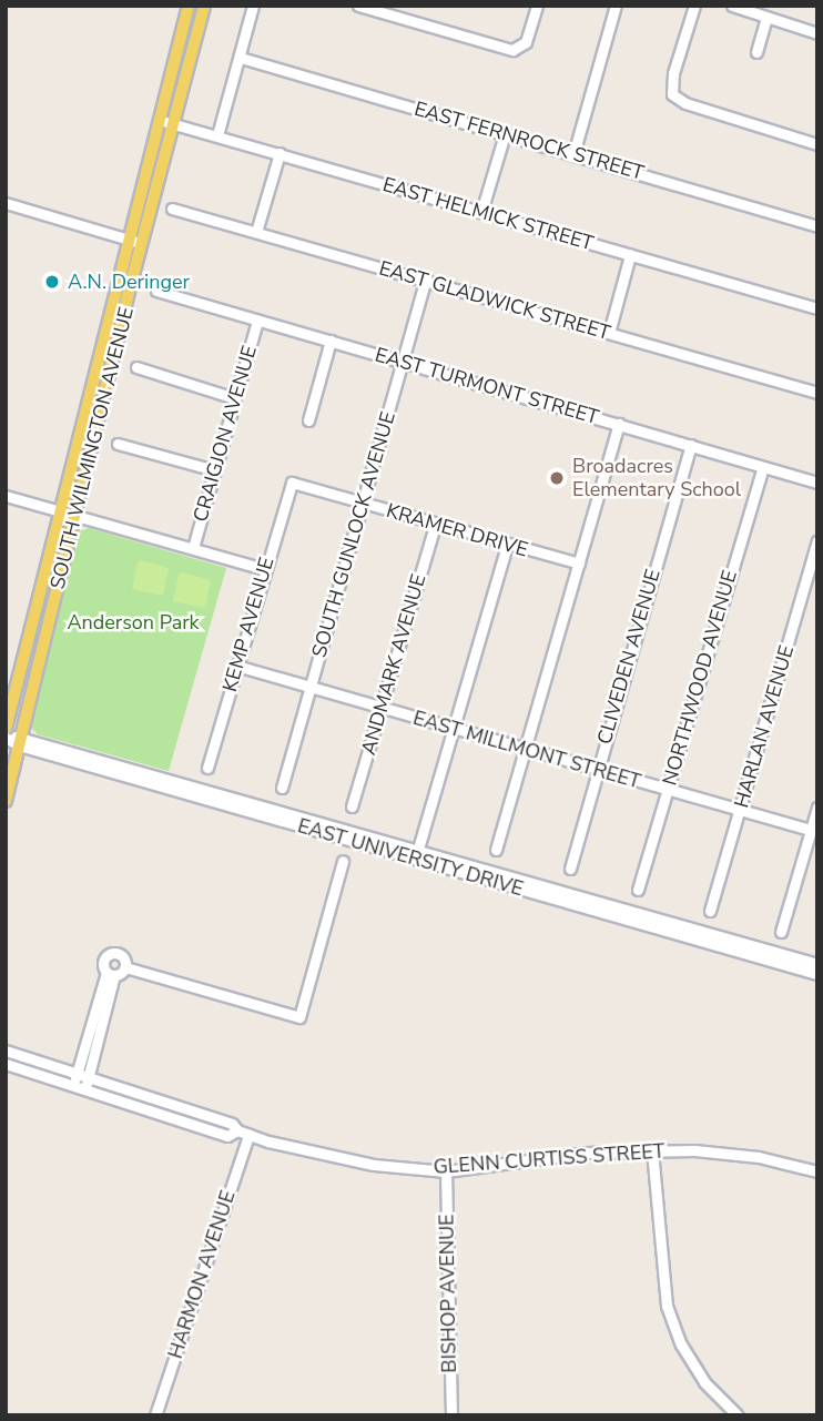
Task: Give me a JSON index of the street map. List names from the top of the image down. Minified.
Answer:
{"streets":{"main road":["SOUTH WILMINGTON AVENUE"],"street":["EAST FERNROCK STREET","EAST HELMICK STREET","EAST GLADWICK STREET","EAST TURMONT STREET","CRAIGJON AVENUE","KRAMER DRIVE","SOUTH GUNLOCK AVENUE","KEMP AVENUE","CLIVEDEN AVENUE","ANDMARK AVENUE","NORTHWOOD AVENUE","HARLAN AVENUE","EAST MILLMONT STREET","EAST UNIVERSITY DRIVE","GLENN CURTISS STREET","HARMON AVENUE","BISHOP AVENUE"]},"crossings":[["EAST HELMICK STREET","SOUTH WILMINGTON AVENUE"],["EAST GLADWICK STREET","SOUTH GUNLOCK AVENUE"],["EAST TURMONT STREET","CRAIGJON AVENUE"],["EAST TURMONT STREET","SOUTH GUNLOCK AVENUE"],["EAST TURMONT STREET","CLIVEDEN AVENUE"],["EAST TURMONT STREET","NORTHWOOD AVENUE"],["SOUTH WILMINGTON AVENUE","EAST UNIVERSITY DRIVE"],["KRAMER DRIVE","SOUTH GUNLOCK AVENUE"],["KRAMER DRIVE","KEMP AVENUE"],["KRAMER DRIVE","ANDMARK AVENUE"],["SOUTH GUNLOCK AVENUE","EAST MILLMONT STREET"],["KEMP AVENUE","EAST MILLMONT STREET"],["CLIVEDEN AVENUE","EAST MILLMONT STREET"],["ANDMARK AVENUE","EAST MILLMONT STREET"],["NORTHWOOD AVENUE","EAST MILLMONT STREET"],["HARLAN AVENUE","EAST MILLMONT STREET"],["GLENN CURTISS STREET","HARMON AVENUE"],["GLENN CURTISS STREET","BISHOP AVENUE"]],"parks":["Anderson Park"],"places":["A.N. Deringer","Broadacres Elementary School"]}
